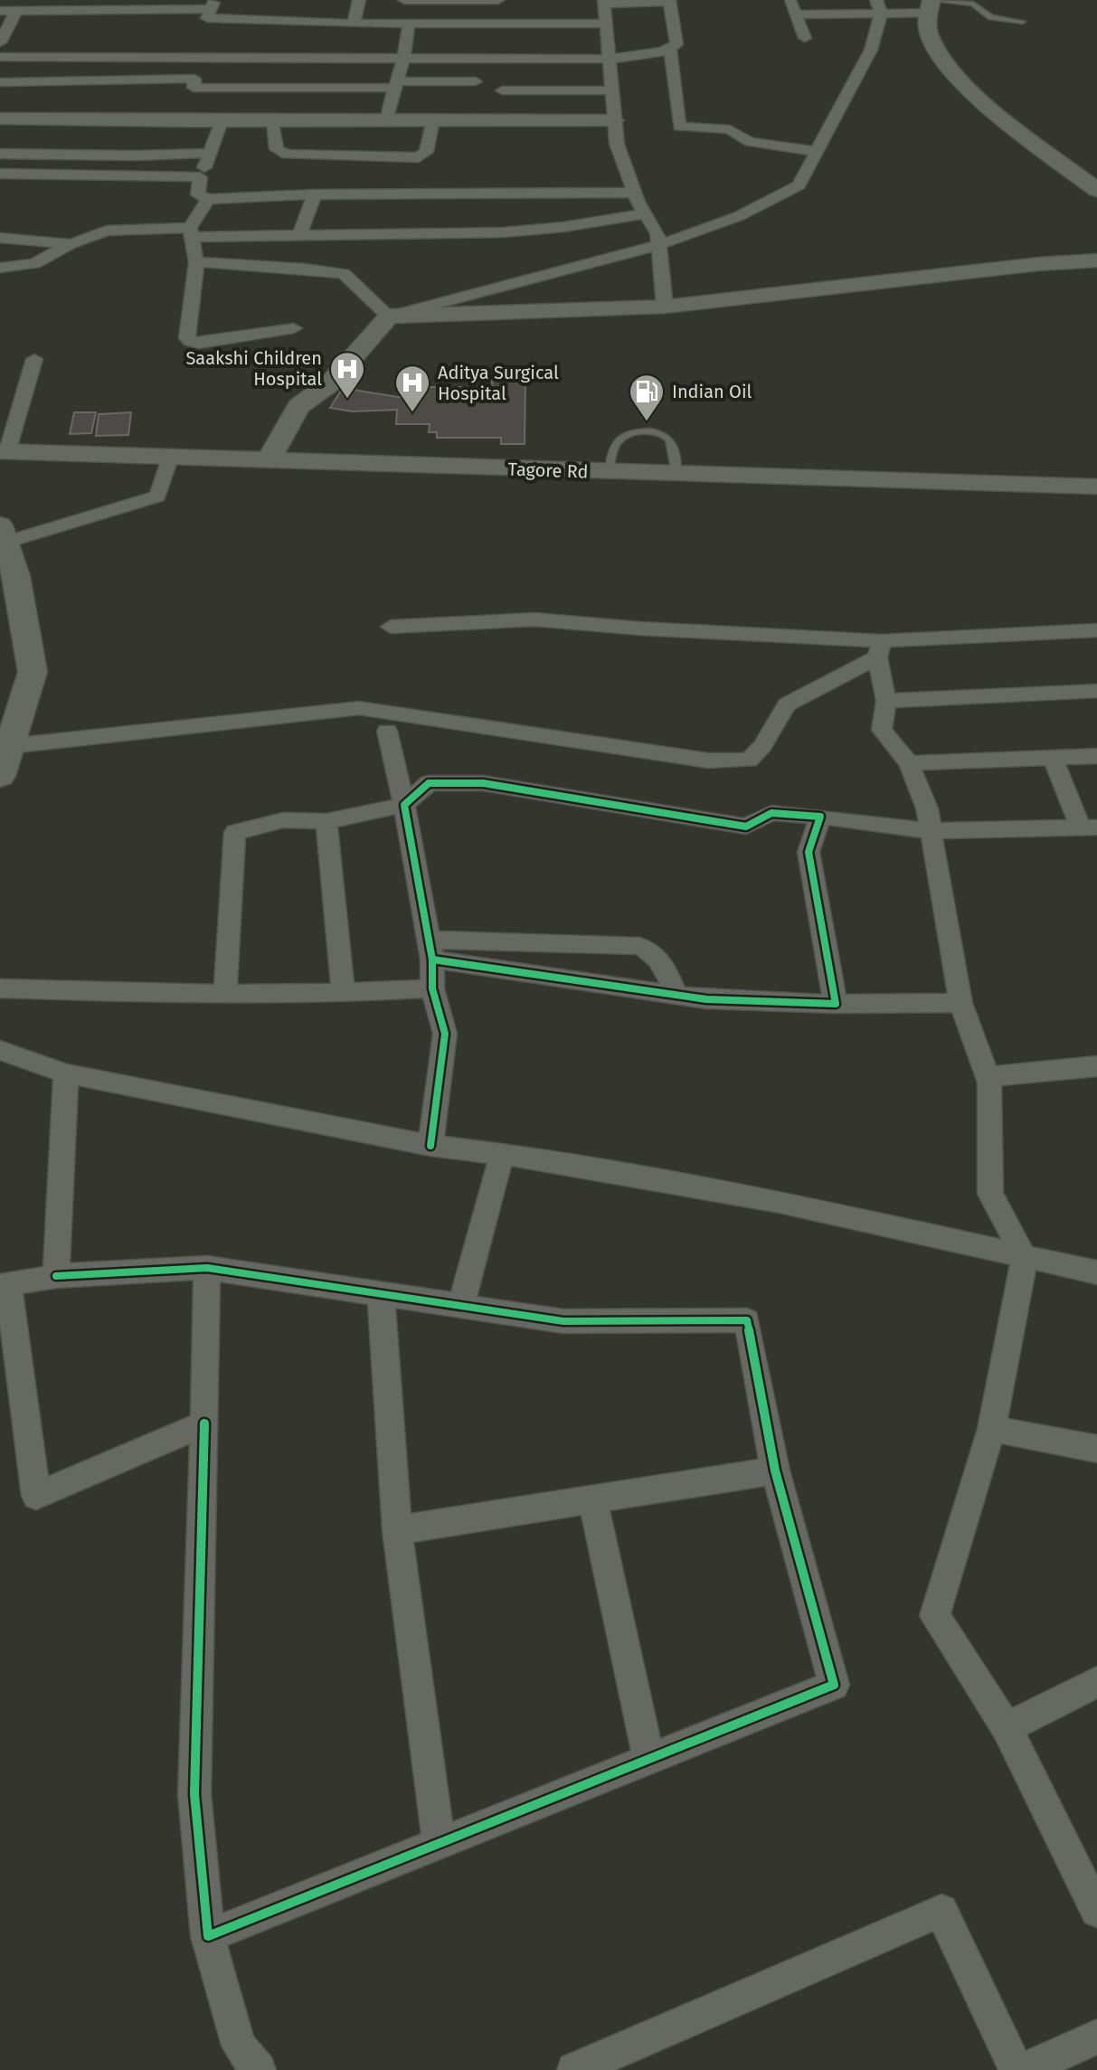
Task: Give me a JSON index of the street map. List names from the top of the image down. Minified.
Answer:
{"streets":{"street":["Tagore Rd"]},"places":{"hospital":["Saakshi Children Hospital","Aditya Surgical Hospital"],"fuel station":["Indian Oil"]}}
